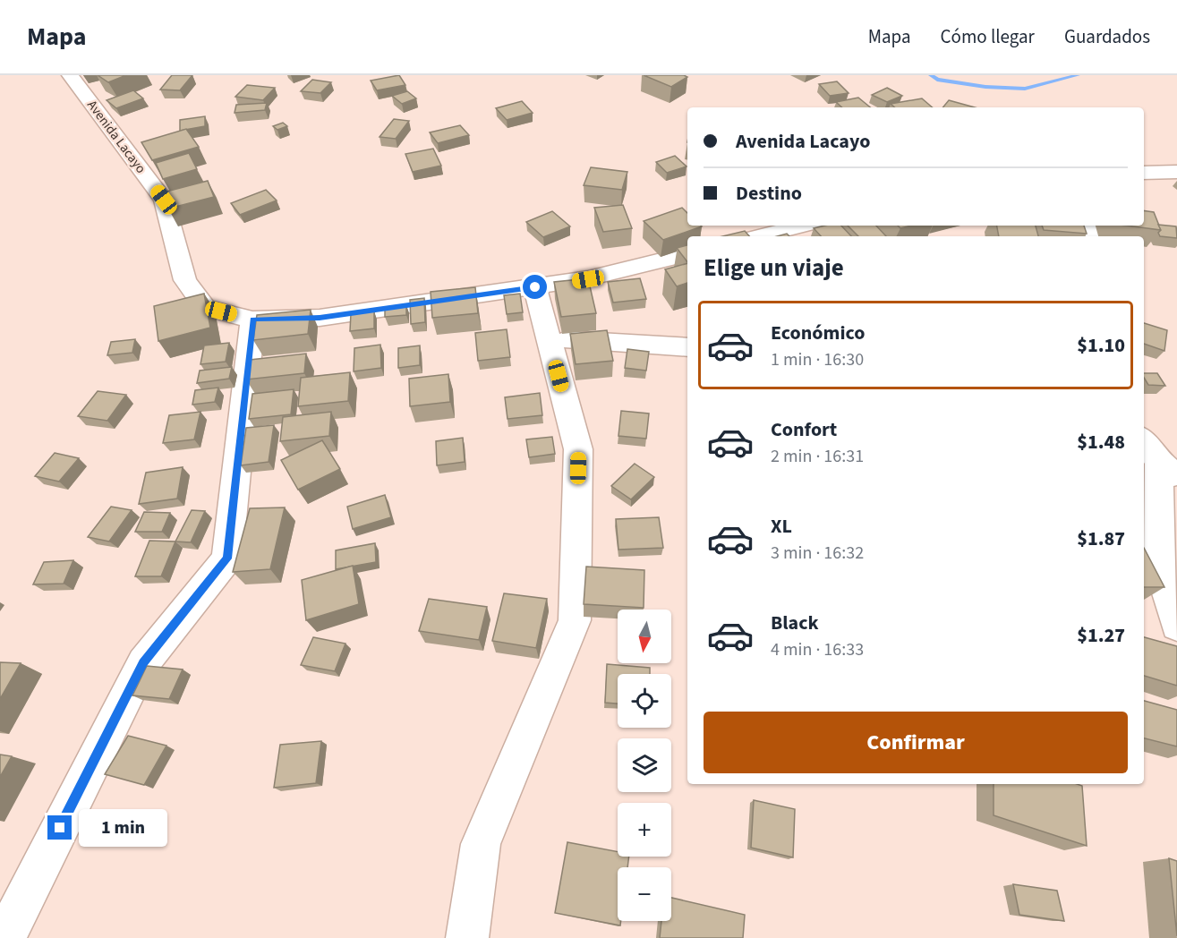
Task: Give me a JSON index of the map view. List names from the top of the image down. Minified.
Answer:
{"streets":{"street":["Avenida Lacayo"]},"north":"bottom","page":{"header":"Mapa","nav":["Mapa","Cómo llegar","Guardados"],"banner":["Avenida Lacayo","Destino"],"heading":"Elige un viaje","list":[{"name":"Económico","note":"1 min · 16:30","value":"$1.10"},{"name":"Confort","note":"2 min · 16:31","value":"$1.48"},{"name":"XL","note":"3 min · 16:32","value":"$1.87"},{"name":"Black","note":"4 min · 16:33","value":"$1.27"}],"map_buttons":["+","−"],"buttons":"Confirmar","bubble":"1 min"}}
